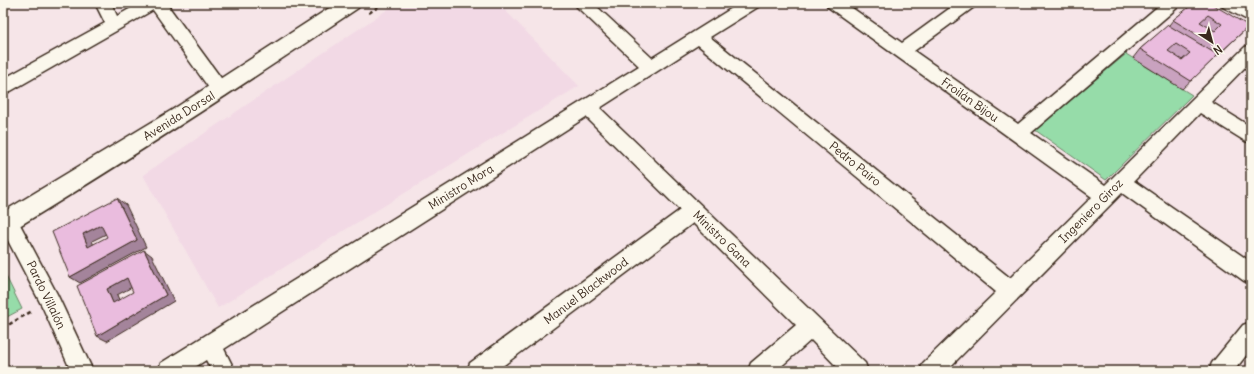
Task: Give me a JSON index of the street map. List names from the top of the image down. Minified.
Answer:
{"streets":{"street":["Froilán Bijou","Avenida Dorsal","Pedro Pairo","Ministro Mora","Ingeniero Giroz","Ministro Gana","Manuel Blackwood","Pardo Villalón"]},"crossings":[["Froilán Bijou","Ingeniero Giroz"],["Avenida Dorsal","Pardo Villalón"],["Pedro Pairo","Ministro Mora"],["Pedro Pairo","Ingeniero Giroz"],["Ministro Mora","Ministro Gana"],["Ministro Gana","Manuel Blackwood"]],"north":"bottom right"}
